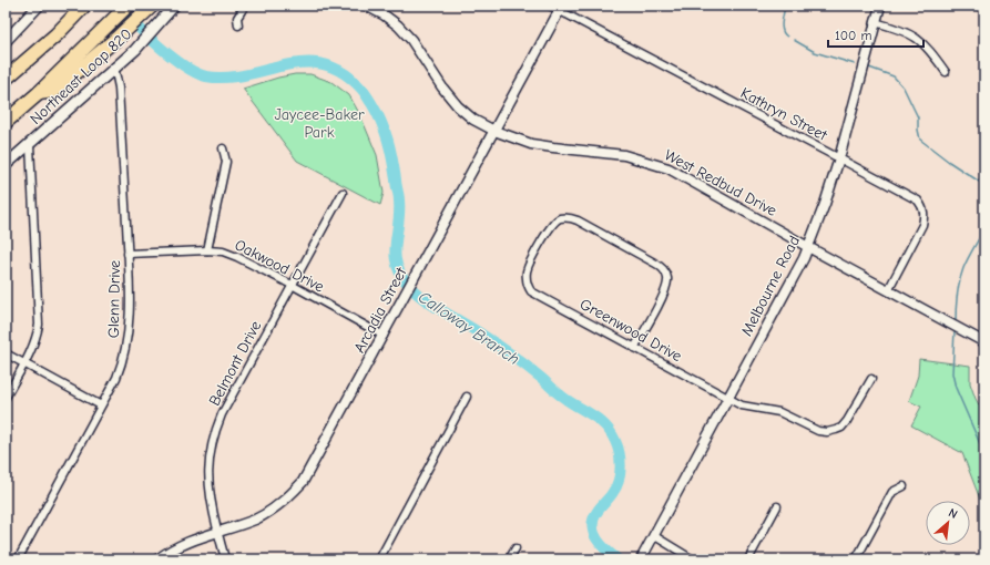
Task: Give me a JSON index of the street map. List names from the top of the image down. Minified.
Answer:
{"streets":{"main road":["Northeast Loop 820"],"street":["Kathryn Street","West Redbud Drive","Oakwood Drive","Melbourne Road","Glenn Drive","Arcadia Street","Greenwood Drive","Belmont Drive"]},"crossings":[["Northeast Loop 820","Glenn Drive"],["Kathryn Street","West Redbud Drive"],["Kathryn Street","Melbourne Road"],["Kathryn Street","Arcadia Street"],["West Redbud Drive","Melbourne Road"],["West Redbud Drive","Arcadia Street"],["Oakwood Drive","Glenn Drive"],["Oakwood Drive","Arcadia Street"],["Oakwood Drive","Belmont Drive"],["Melbourne Road","Greenwood Drive"],["Arcadia Street","Belmont Drive"]],"water":["Calloway Branch"],"parks":["Jaycee-Baker Park"],"scale_bar":"100 m","north":"top right"}
